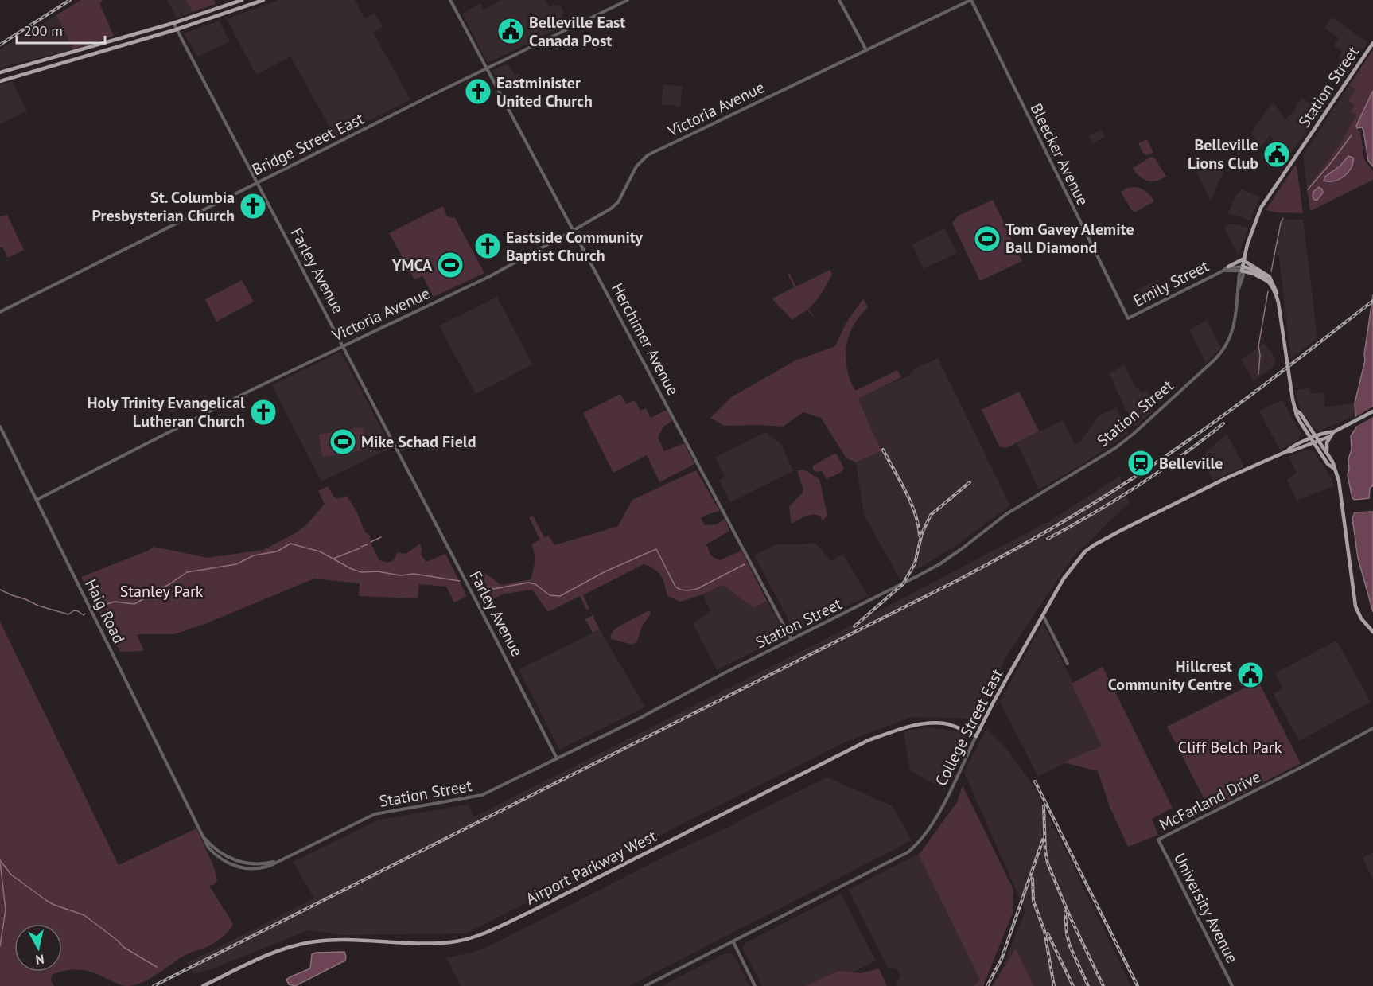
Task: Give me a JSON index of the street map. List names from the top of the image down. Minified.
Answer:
{"streets":{"main road":["Station Street","College Street East","Airport Parkway West"],"street":["Victoria Avenue","Bridge Street East","Bleecker Avenue","Farley Avenue","Emily Street","Herchimer Avenue","Haig Road","McFarland Drive","University Avenue"]},"crossings":[["Station Street","Farley Avenue"],["Station Street","Emily Street"],["Station Street","Herchimer Avenue"],["Station Street","Haig Road"],["Victoria Avenue","Bleecker Avenue"],["Victoria Avenue","Farley Avenue"],["Victoria Avenue","Herchimer Avenue"],["Victoria Avenue","Haig Road"],["Bridge Street East","Farley Avenue"],["Bridge Street East","Herchimer Avenue"],["Bleecker Avenue","Emily Street"],["College Street East","Airport Parkway West"],["McFarland Drive","University Avenue"]],"parks":["Stanley Park","Cliff Belch Park"],"places":{"public building":["Belleville East Canada Post","Belleville Lions Club","Hillcrest Community Centre"],"church":["Eastminister United Church","St. Columbia Presbysterian Church","Eastside Community Baptist Church","Holy Trinity Evangelical Lutheran Church"],"sports":["Tom Gavey Alemite Ball Diamond","YMCA","Mike Schad Field"],"station":["Belleville"]},"scale_bar":"200 m","north":"bottom"}
